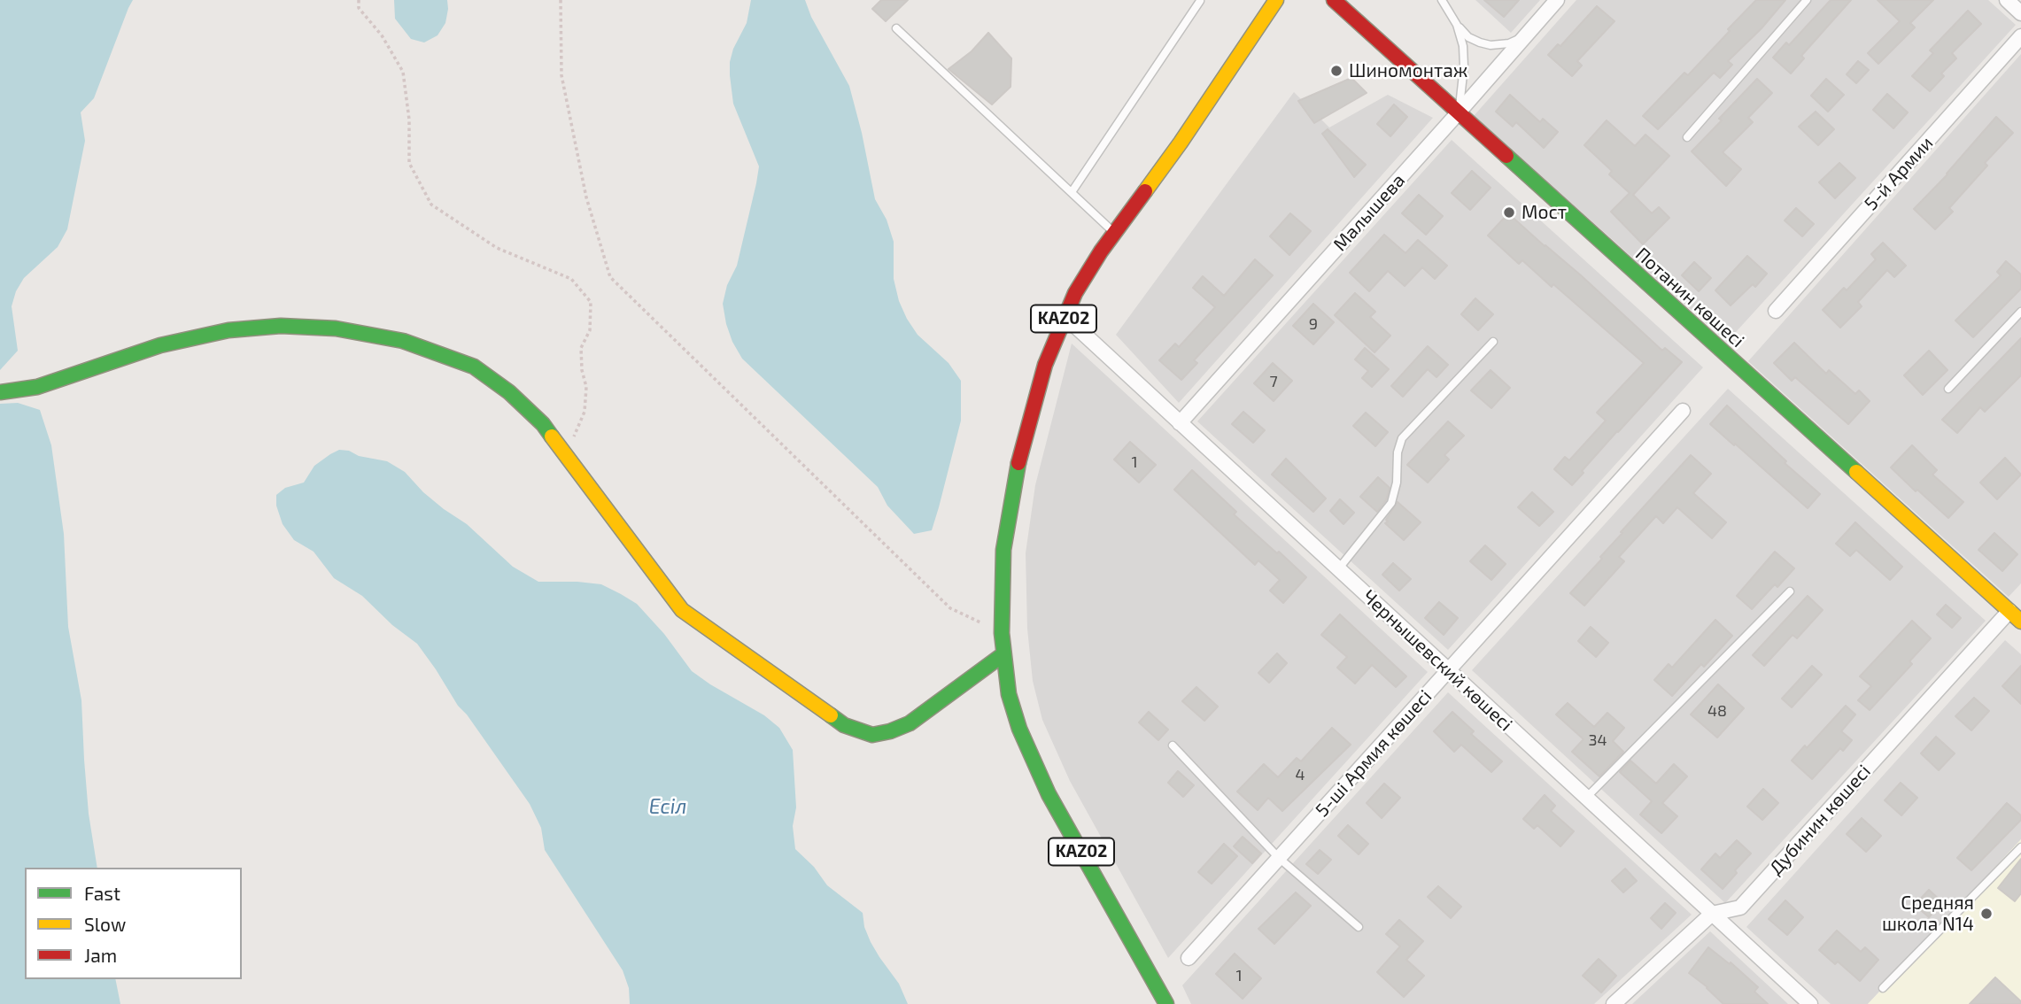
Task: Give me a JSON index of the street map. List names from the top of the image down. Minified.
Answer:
{"streets":{"main road":["Потанин көшесі","KAZ02"],"street":["5-й Армии","Малышева","Чернышевский көшесі","5-ші Армия көшесі","Дубинин көшесі"]},"crossings":[["Малышева","Потанин көшесі"],["Малышева","Чернышевский көшесі"],["Потанин көшесі","Дубинин көшесі"],["KAZ02","Чернышевский көшесі"],["Чернышевский көшесі","5-ші Армия көшесі"],["Чернышевский көшесі","Дубинин көшесі"]],"water":["Есіл"],"places":["Шиномонтаж","Мост","Средняя школа N14"],"house_numbers":["9","7","1","48","34","4","1"],"legend":["Fast","Slow","Jam"]}
